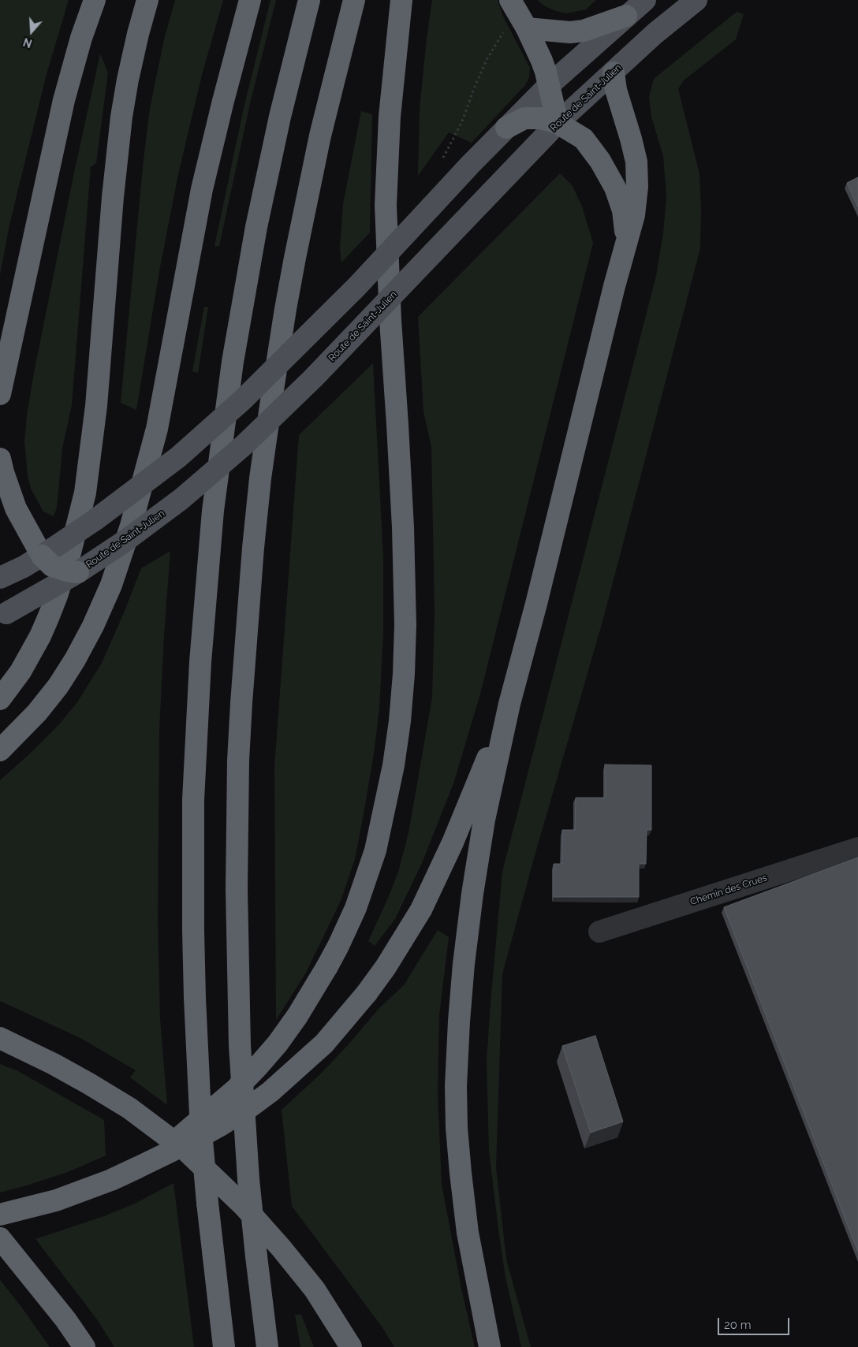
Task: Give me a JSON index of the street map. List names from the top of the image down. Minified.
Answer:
{"streets":{"main road":["Route de Saint-Julien"],"street":["Chemin des Crues"]},"scale_bar":"20 m","north":"bottom"}
